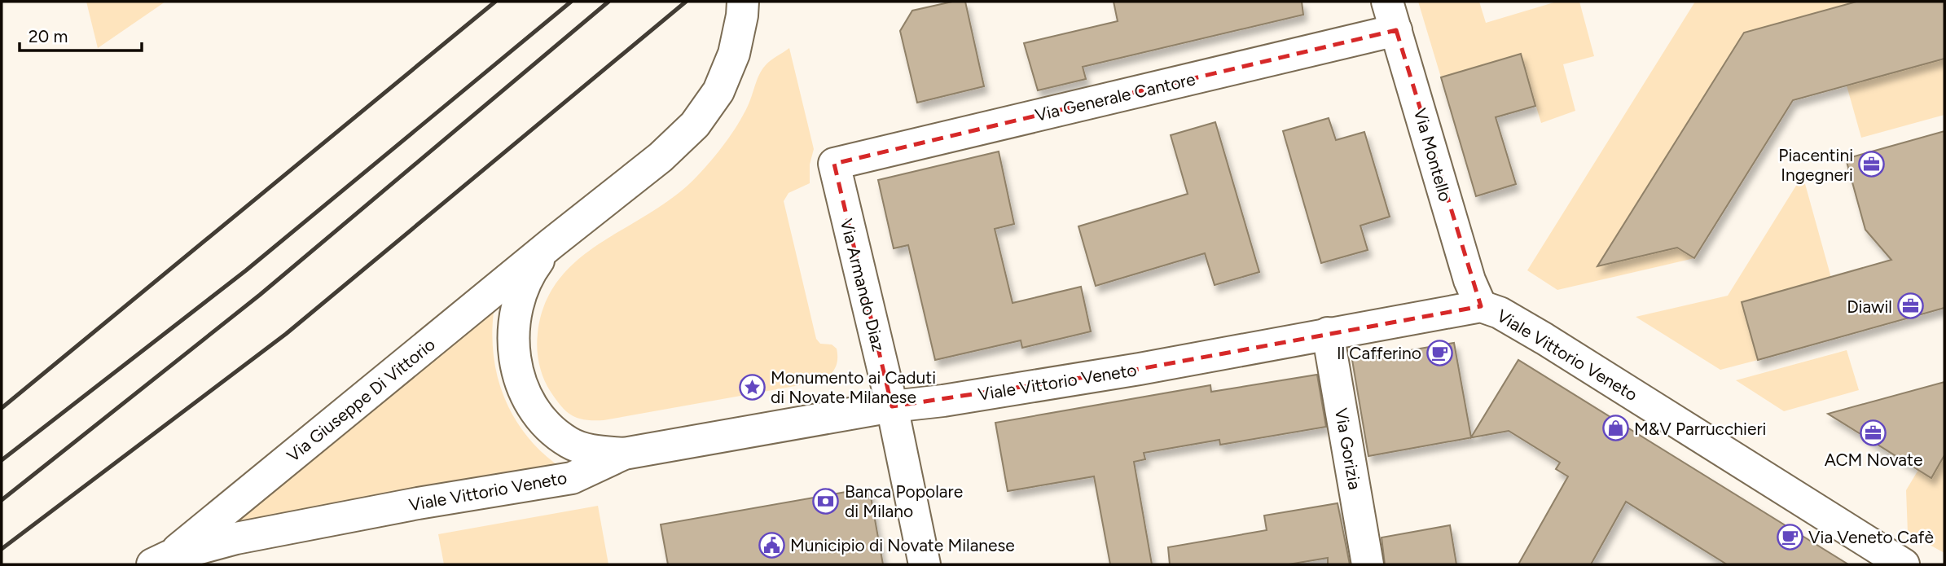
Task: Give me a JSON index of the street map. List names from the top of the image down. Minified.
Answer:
{"streets":{"street":["Via Generale Cantore","Via Montello","Via Armando Diaz","Viale Vittorio Veneto","Via Giuseppe Di Vittorio","Via Gorizia"]},"crossings":[["Via Generale Cantore","Via Montello"],["Via Generale Cantore","Via Armando Diaz"],["Via Montello","Viale Vittorio Veneto"],["Via Armando Diaz","Viale Vittorio Veneto"],["Viale Vittorio Veneto","Via Giuseppe Di Vittorio"],["Viale Vittorio Veneto","Via Gorizia"]],"places":{"office":["Piacentini Ingegneri","Diawil","ACM Novate"],"cafe":["Il Cafferino","Via Veneto Cafè"],"place":["Monumento ai Caduti di Novate Milanese"],"shop":["M&V Parrucchieri"],"bank":["Banca Popolare di Milano"],"public building":["Municipio di Novate Milanese"]},"scale_bar":"20 m"}
